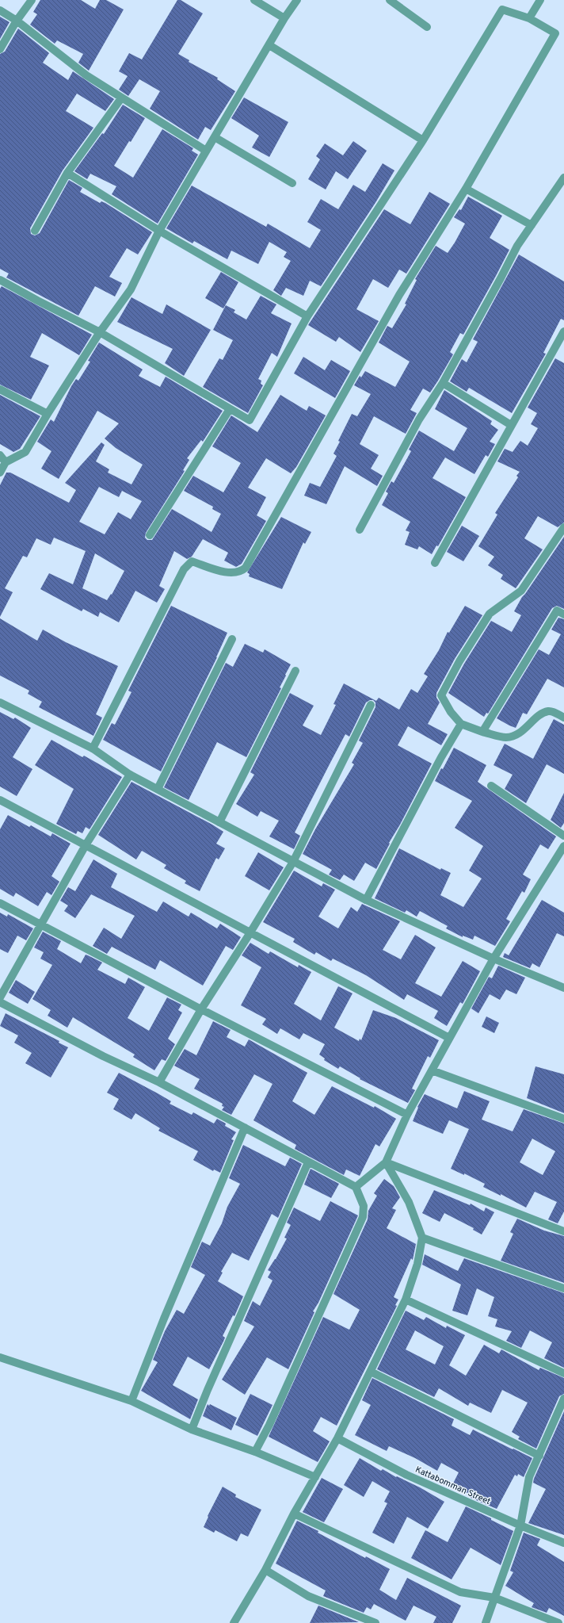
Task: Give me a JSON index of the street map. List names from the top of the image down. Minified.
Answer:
{"streets":{"street":["Kattabomman Street"]}}
